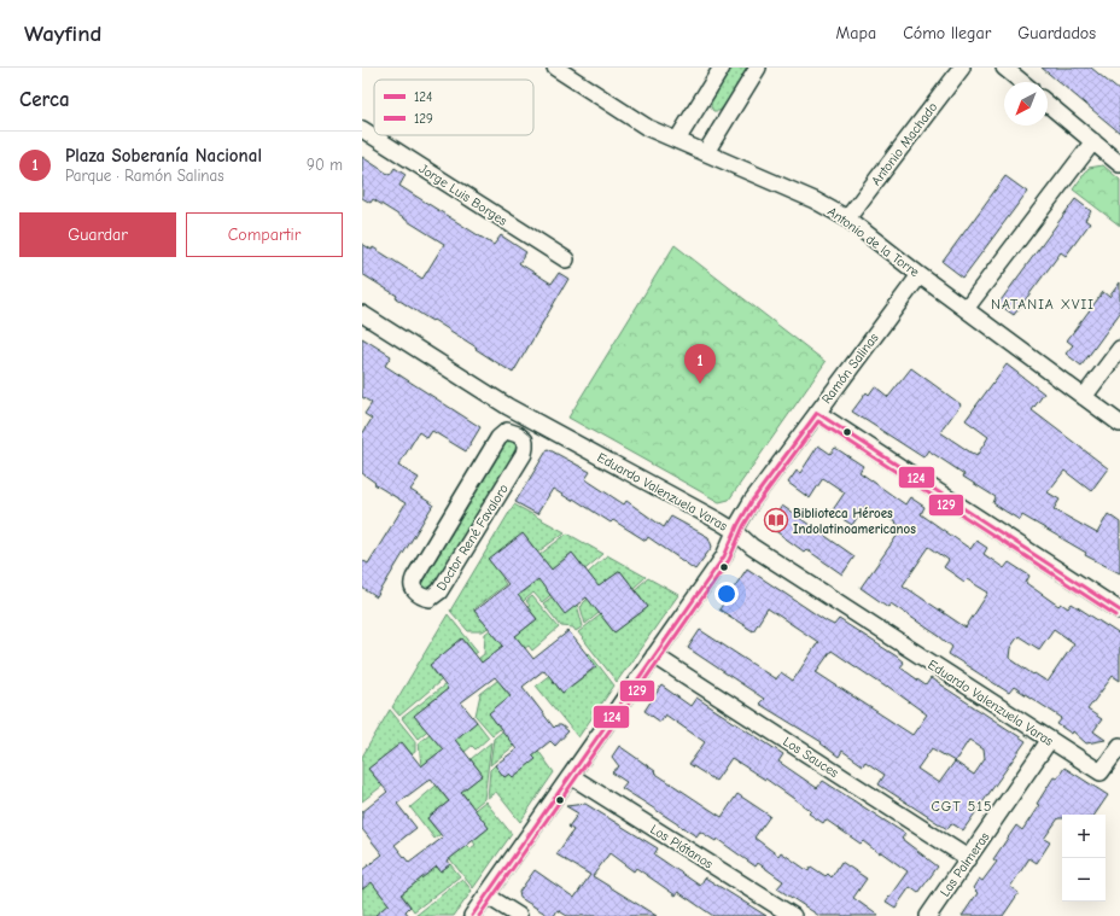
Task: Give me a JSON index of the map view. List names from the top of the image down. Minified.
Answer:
{"streets":{"street":["Antonio Machado","Jorge Luis Borges","Antonio de la Torre","Ramón Salinas","Eduardo Valenzuela Varas","Doctor René Favaloro","Los Sauces","Los Plátanos","Las Palmeras"]},"crossings":[["Antonio Machado","Antonio de la Torre"],["Antonio de la Torre","Ramón Salinas"],["Ramón Salinas","Eduardo Valenzuela Varas"],["Ramón Salinas","Los Sauces"],["Ramón Salinas","Los Plátanos"],["Eduardo Valenzuela Varas","Las Palmeras"],["Los Sauces","Las Palmeras"]],"districts":["NATANIA XVII","CGT 515"],"places":{"library":["Biblioteca Héroes Indolatinoamericanos"]},"lines":["transit line 124","transit line 129"],"legend":["124","129"],"north":"bottom left","page":{"header":"Wayfind","nav":["Mapa","Cómo llegar","Guardados"],"heading":"Cerca","list":[{"mark":"1","name":"Plaza Soberanía Nacional","note":"Parque · Ramón Salinas","value":"90 m"}],"buttons":["Guardar","Compartir"],"pins":"1","map_buttons":["+","−"]}}
